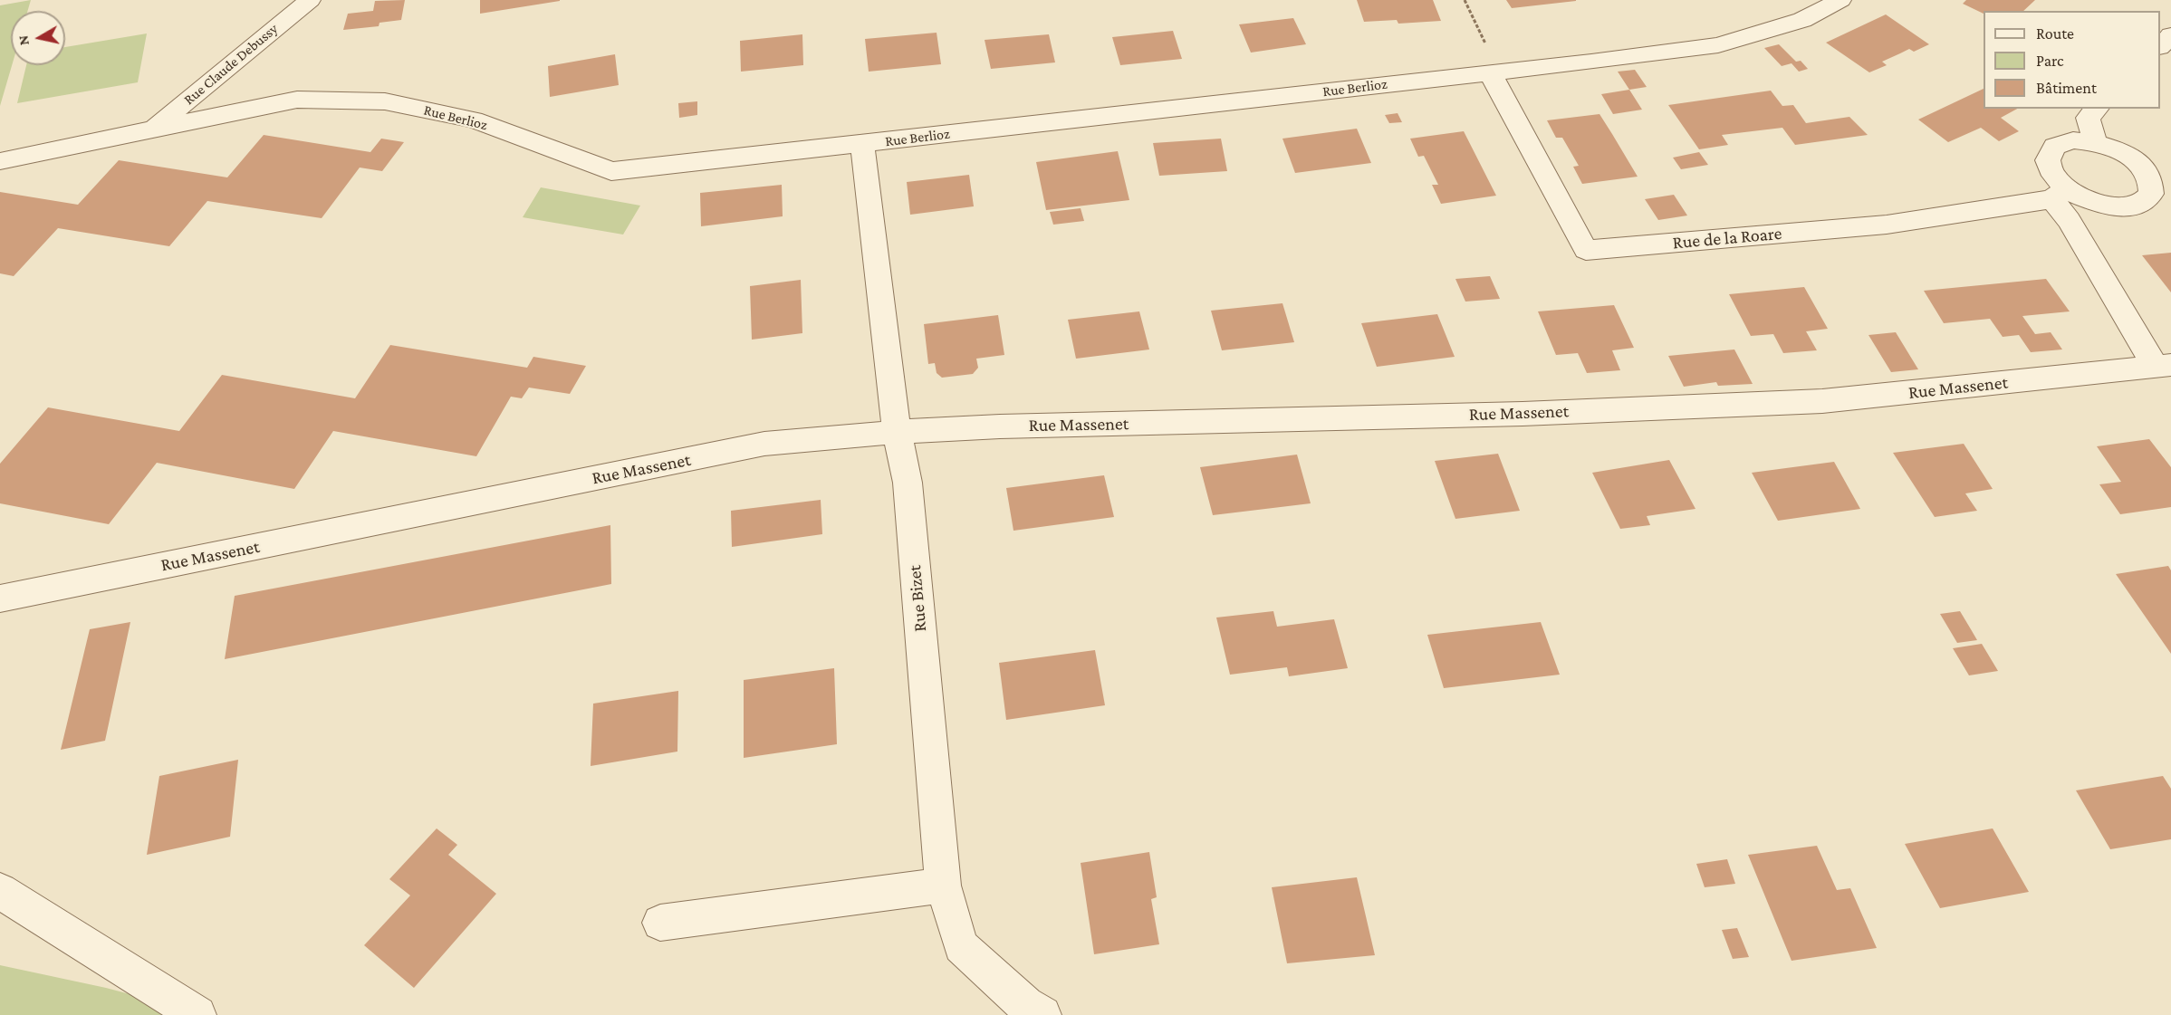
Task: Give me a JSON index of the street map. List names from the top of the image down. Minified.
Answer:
{"streets":{"street":["Rue Claude Debussy","Rue Berlioz","Rue de la Roare","Rue Massenet","Rue Bizet"]},"crossings":[["Rue Claude Debussy","Rue Berlioz"],["Rue Berlioz","Rue de la Roare"],["Rue Berlioz","Rue Bizet"],["Rue Massenet","Rue Bizet"]],"legend":["Route","Parc","Bâtiment"],"north":"left"}
